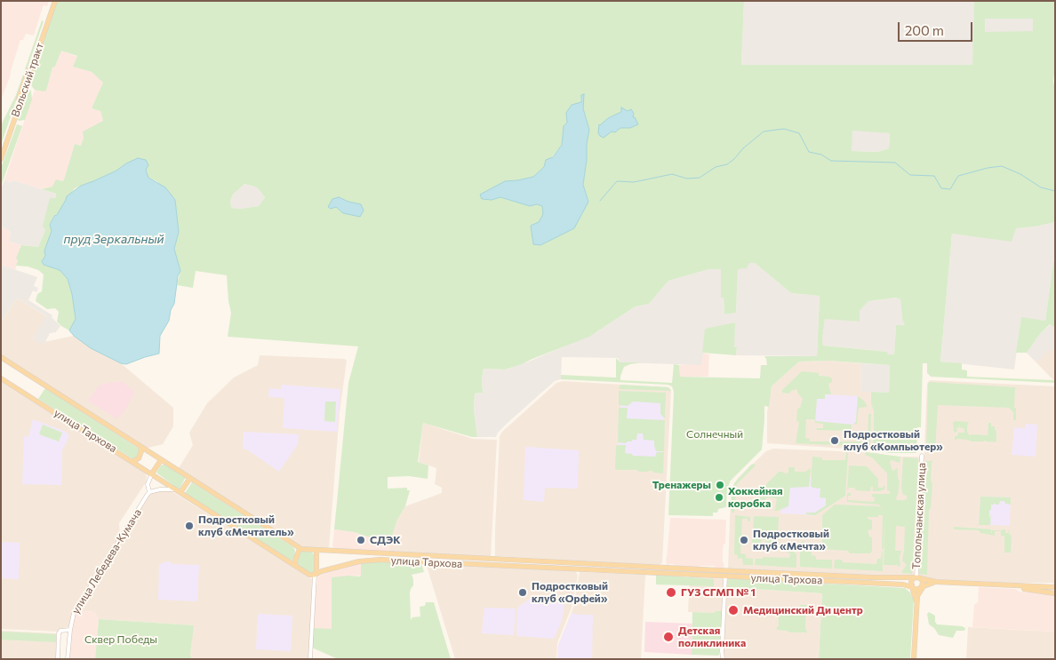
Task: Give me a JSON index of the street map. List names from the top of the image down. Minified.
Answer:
{"streets":{"main road":["Вольский тракт","улица Тархова"],"street":["Топольчанская улица","улица Лебедева-Кумача"]},"crossings":[["улица Тархова","Топольчанская улица"],["улица Тархова","улица Лебедева-Кумача"]],"water":["пруд Зеркальный"],"parks":["Солнечный","Сквер Победы"],"places":["Подростковый клуб «Компьютер»","Тренажеры","Хоккейная коробка","Подростковый клуб «Мечтатель»","СДЭК","Подростковый клуб «Мечта»","Подростковый клуб «Орфей»","ГУЗ СГМП № 1","Медицинский Ди центр","Детская поликлиника"],"scale_bar":"200 m"}
